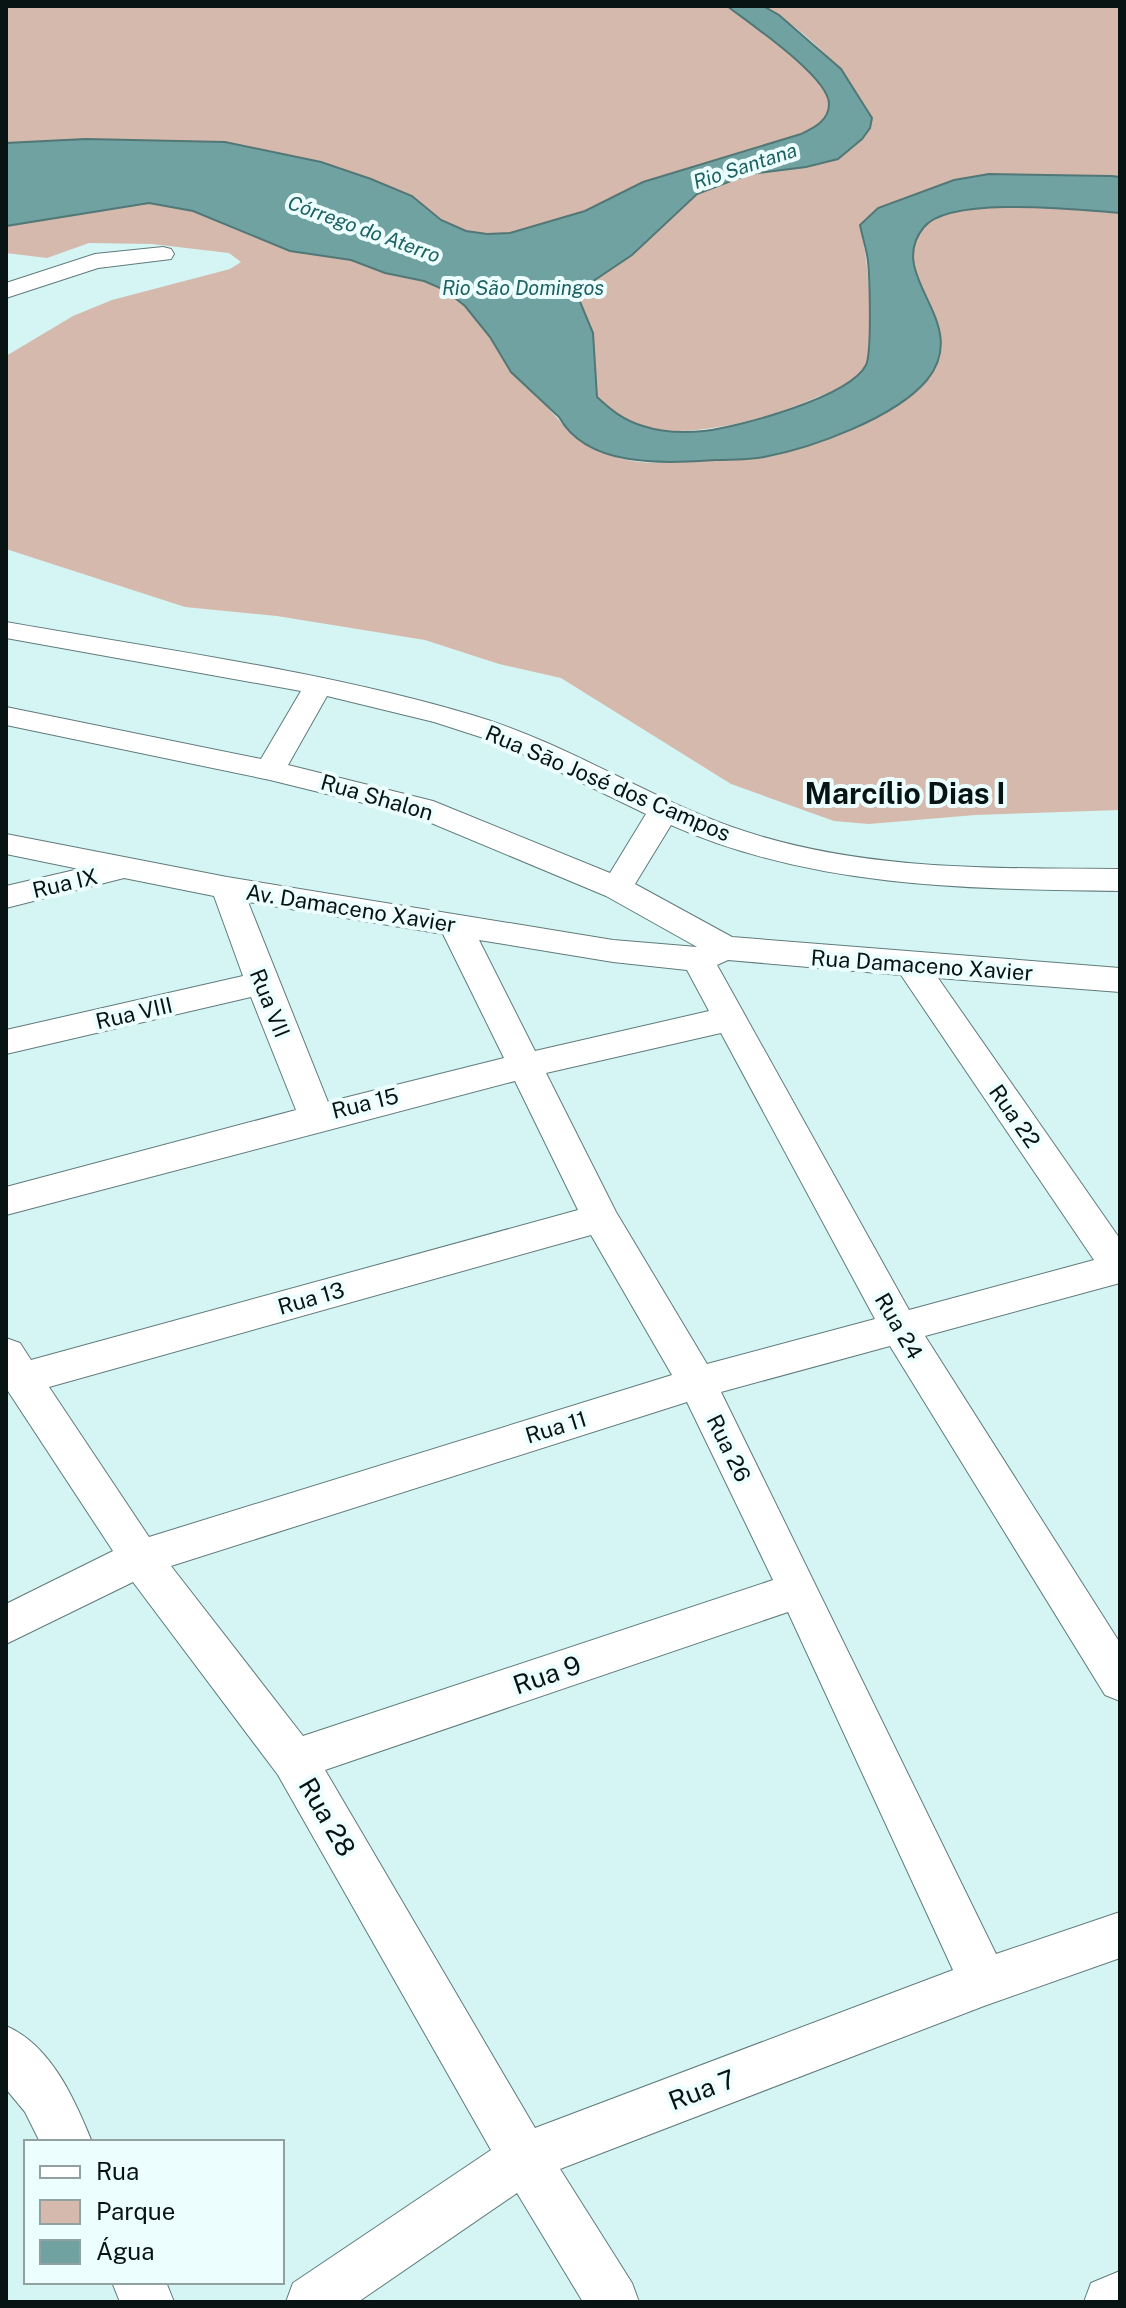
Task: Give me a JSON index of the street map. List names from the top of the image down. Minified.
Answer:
{"streets":{"street":["Rua São José dos Campos","Rua Shalon","Rua IX","Av. Damaceno Xavier","Rua Damaceno Xavier","Rua VII","Rua VIII","Rua 15","Rua 22","Rua 13","Rua 24","Rua 11","Rua 26","Rua 9","Rua 28","Rua 7"]},"crossings":[["Rua Shalon","Av. Damaceno Xavier"],["Rua Shalon","Rua Damaceno Xavier"],["Rua Shalon","Rua 24"],["Rua IX","Av. Damaceno Xavier"],["Av. Damaceno Xavier","Rua Damaceno Xavier"],["Av. Damaceno Xavier","Rua VII"],["Av. Damaceno Xavier","Rua 24"],["Av. Damaceno Xavier","Rua 26"],["Rua Damaceno Xavier","Rua 22"],["Rua Damaceno Xavier","Rua 24"],["Rua VII","Rua VIII"],["Rua VII","Rua 15"],["Rua 15","Rua 24"],["Rua 15","Rua 26"],["Rua 22","Rua 11"],["Rua 13","Rua 26"],["Rua 13","Rua 28"],["Rua 24","Rua 11"],["Rua 11","Rua 26"],["Rua 11","Rua 28"],["Rua 26","Rua 9"],["Rua 26","Rua 7"],["Rua 9","Rua 28"],["Rua 28","Rua 7"]],"districts":["Marcílio Dias I"],"water":["Rio Santana","Córrego do Aterro","Rio São Domingos"],"legend":["Rua","Parque","Água"]}
